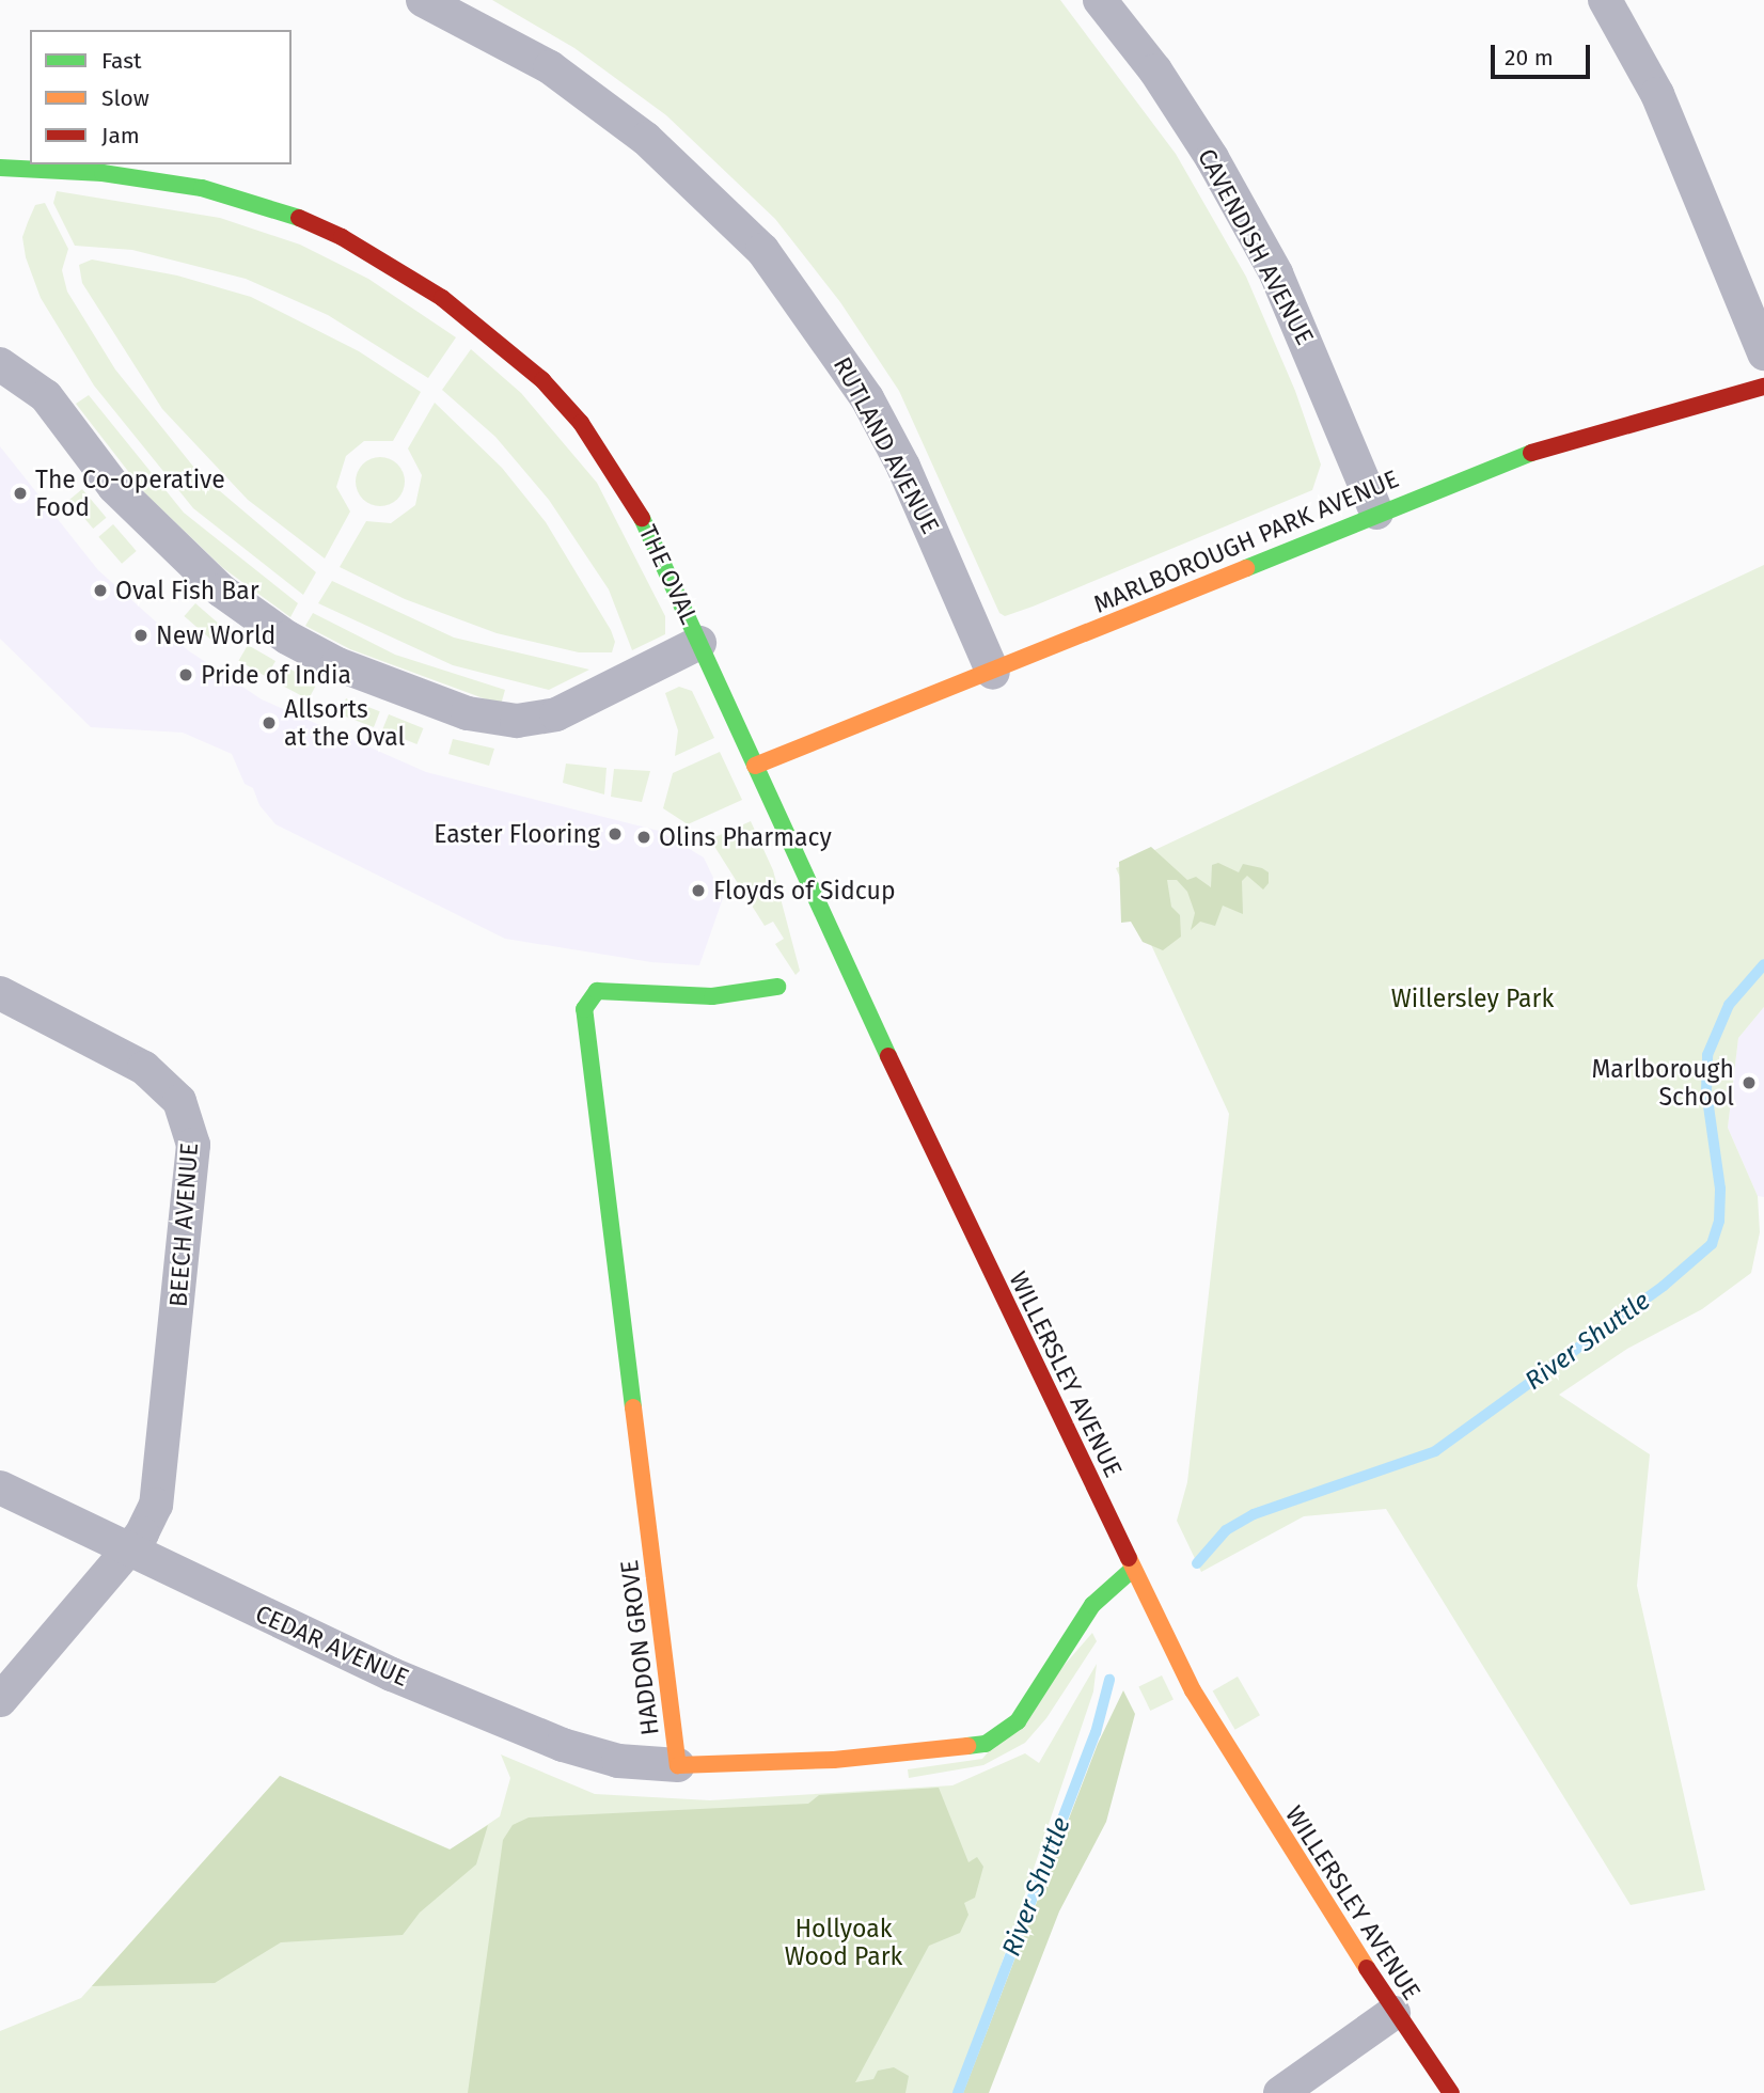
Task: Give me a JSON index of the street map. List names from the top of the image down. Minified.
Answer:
{"streets":{"street":["CAVENDISH AVENUE","RUTLAND AVENUE","MARLBOROUGH PARK AVENUE","THE OVAL","BEECH AVENUE","WILLERSLEY AVENUE","CEDAR AVENUE","HADDON GROVE"]},"crossings":[["CAVENDISH AVENUE","MARLBOROUGH PARK AVENUE"],["RUTLAND AVENUE","MARLBOROUGH PARK AVENUE"],["MARLBOROUGH PARK AVENUE","WILLERSLEY AVENUE"],["THE OVAL","WILLERSLEY AVENUE"],["BEECH AVENUE","CEDAR AVENUE"],["WILLERSLEY AVENUE","HADDON GROVE"],["CEDAR AVENUE","HADDON GROVE"]],"water":["River Shuttle"],"parks":["Willersley Park","Hollyoak Wood Park"],"places":["The Co-operative Food","Oval Fish Bar","New World","Pride of India","Allsorts at the Oval","Easter Flooring","Olins Pharmacy","Floyds of Sidcup","Marlborough School"],"legend":["Fast","Slow","Jam"],"scale_bar":"20 m"}
